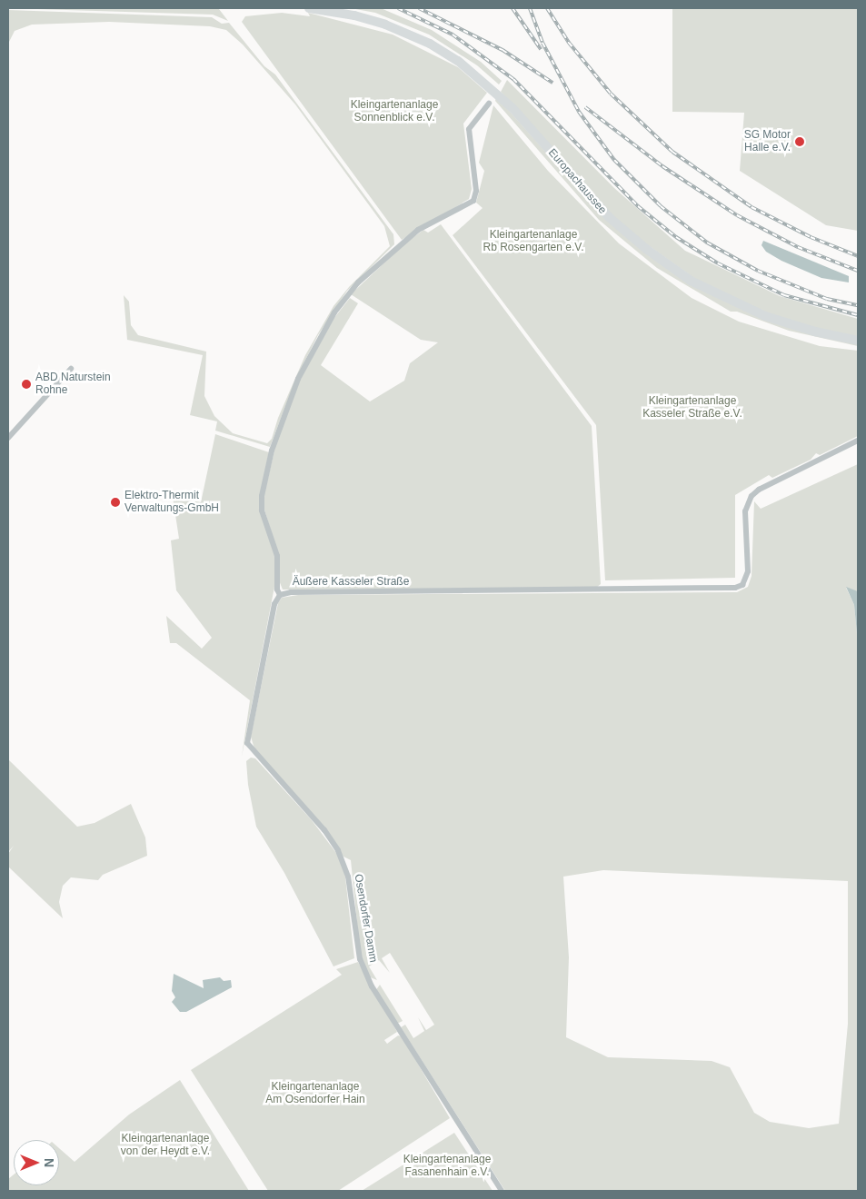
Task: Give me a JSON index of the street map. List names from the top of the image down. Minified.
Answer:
{"streets":{"main road":["Europachaussee"],"street":["Äußere Kasseler Straße","Osendorfer Damm"]},"crossings":[["Äußere Kasseler Straße","Osendorfer Damm"]],"parks":["Kleingartenanlage Sonnenblick e.V.","Kleingartenanlage Rb Rosengarten e.V.","Kleingartenanlage Kasseler Straße e.V.","Kleingartenanlage Am Osendorfer Hain","Kleingartenanlage von der Heydt e.V.","Kleingartenanlage Fasanenhain e.V."],"places":["SG Motor Halle e.V.","ABD Naturstein Rohne","Elektro-Thermit Verwaltungs-GmbH"],"north":"right"}
